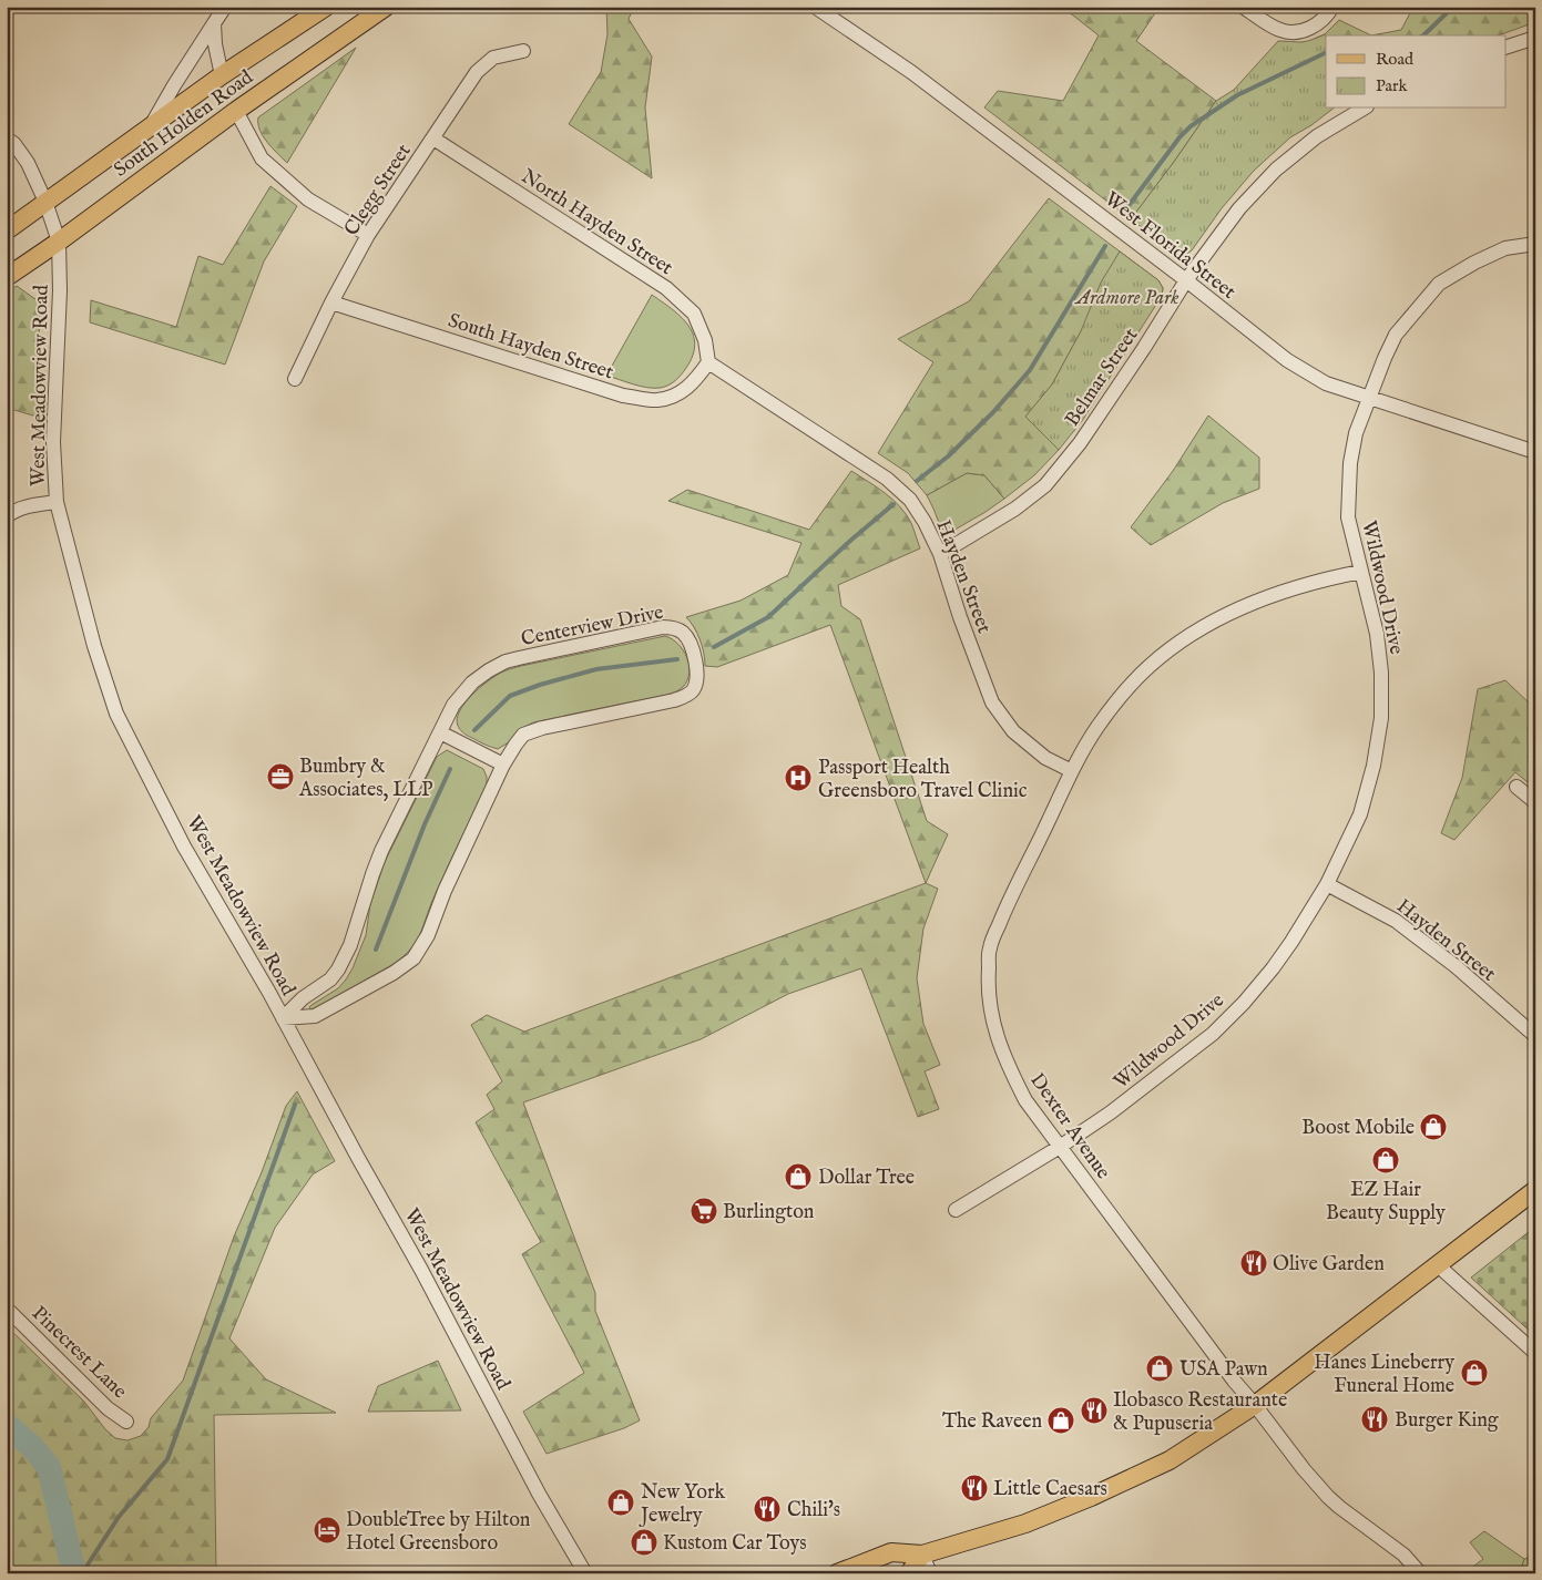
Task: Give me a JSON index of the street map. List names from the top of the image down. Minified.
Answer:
{"streets":{"main road":["South Holden Road"],"street":["Clegg Street","North Hayden Street","West Florida Street","South Hayden Street","Belmar Street","West Meadowview Road","Hayden Street","Wildwood Drive","Centerview Drive","Dexter Avenue","Pinecrest Lane"]},"crossings":[["South Holden Road","West Meadowview Road"],["Clegg Street","North Hayden Street"],["Clegg Street","South Hayden Street"],["North Hayden Street","South Hayden Street"],["North Hayden Street","Hayden Street"],["West Florida Street","Belmar Street"],["West Florida Street","Wildwood Drive"],["South Hayden Street","Hayden Street"],["Belmar Street","Hayden Street"],["West Meadowview Road","Centerview Drive"],["Hayden Street","Wildwood Drive"],["Hayden Street","Dexter Avenue"],["Wildwood Drive","Dexter Avenue"]],"parks":["Ardmore Park"],"places":{"office":["Bumbry & Associates, LLP"],"hospital":["Passport Health Greensboro Travel Clinic"],"shop":["Boost Mobile","EZ Hair Beauty Supply","Dollar Tree","USA Pawn","Hanes Lineberry Funeral Home","The Raveen","New York Jewelry","Kustom Car Toys"],"supermarket":["Burlington"],"restaurant":["Olive Garden","Ilobasco Restaurante & Pupuseria","Burger King","Little Caesars","Chili's"],"hotel":["DoubleTree by Hilton Hotel Greensboro"]},"legend":["Road","Park"]}
